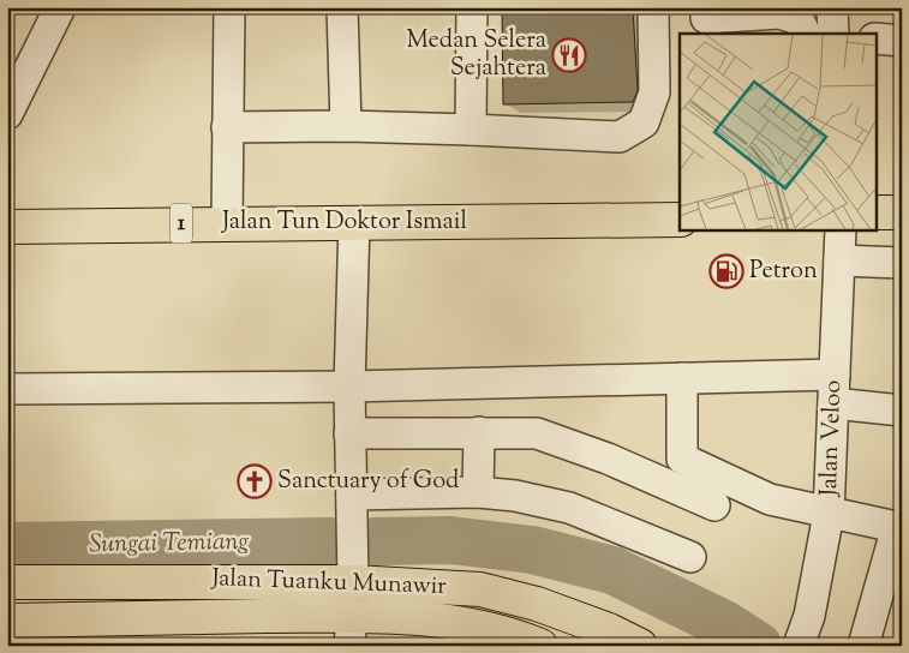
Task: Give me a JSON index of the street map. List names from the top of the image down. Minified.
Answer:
{"streets":{"main road":["Jalan Tun Doktor Ismail","1","Jalan Tuanku Munawir"],"street":["Jalan Veloo"]},"water":["Sungai Temiang"],"places":{"restaurant":["Medan Selera Sejahtera"],"fuel station":["Petron"],"church":["Sanctuary of God"]}}
